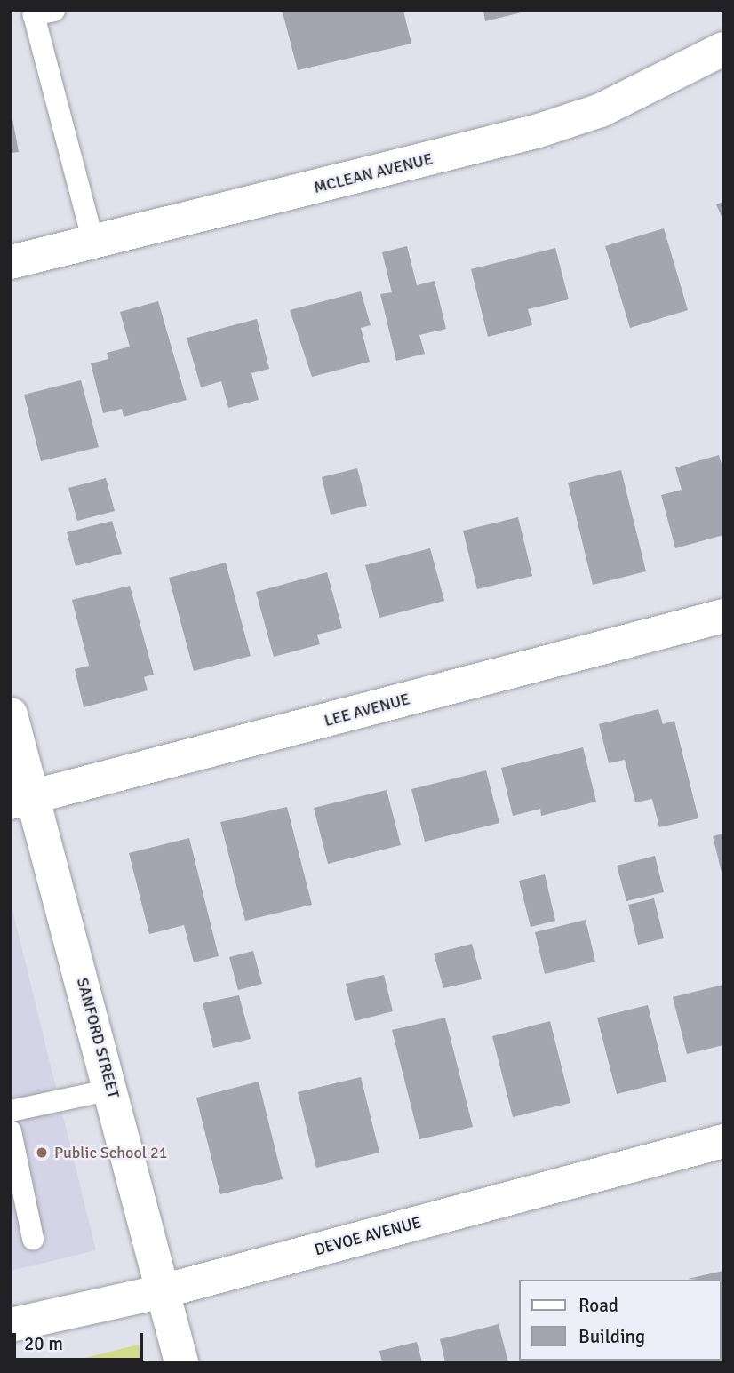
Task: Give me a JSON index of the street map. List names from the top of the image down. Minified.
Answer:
{"streets":{"street":["MCLEAN AVENUE","LEE AVENUE","SANFORD STREET","DEVOE AVENUE"]},"crossings":[["LEE AVENUE","SANFORD STREET"],["SANFORD STREET","DEVOE AVENUE"]],"places":["Public School 21"],"legend":["Road","Building"],"scale_bar":"20 m"}
